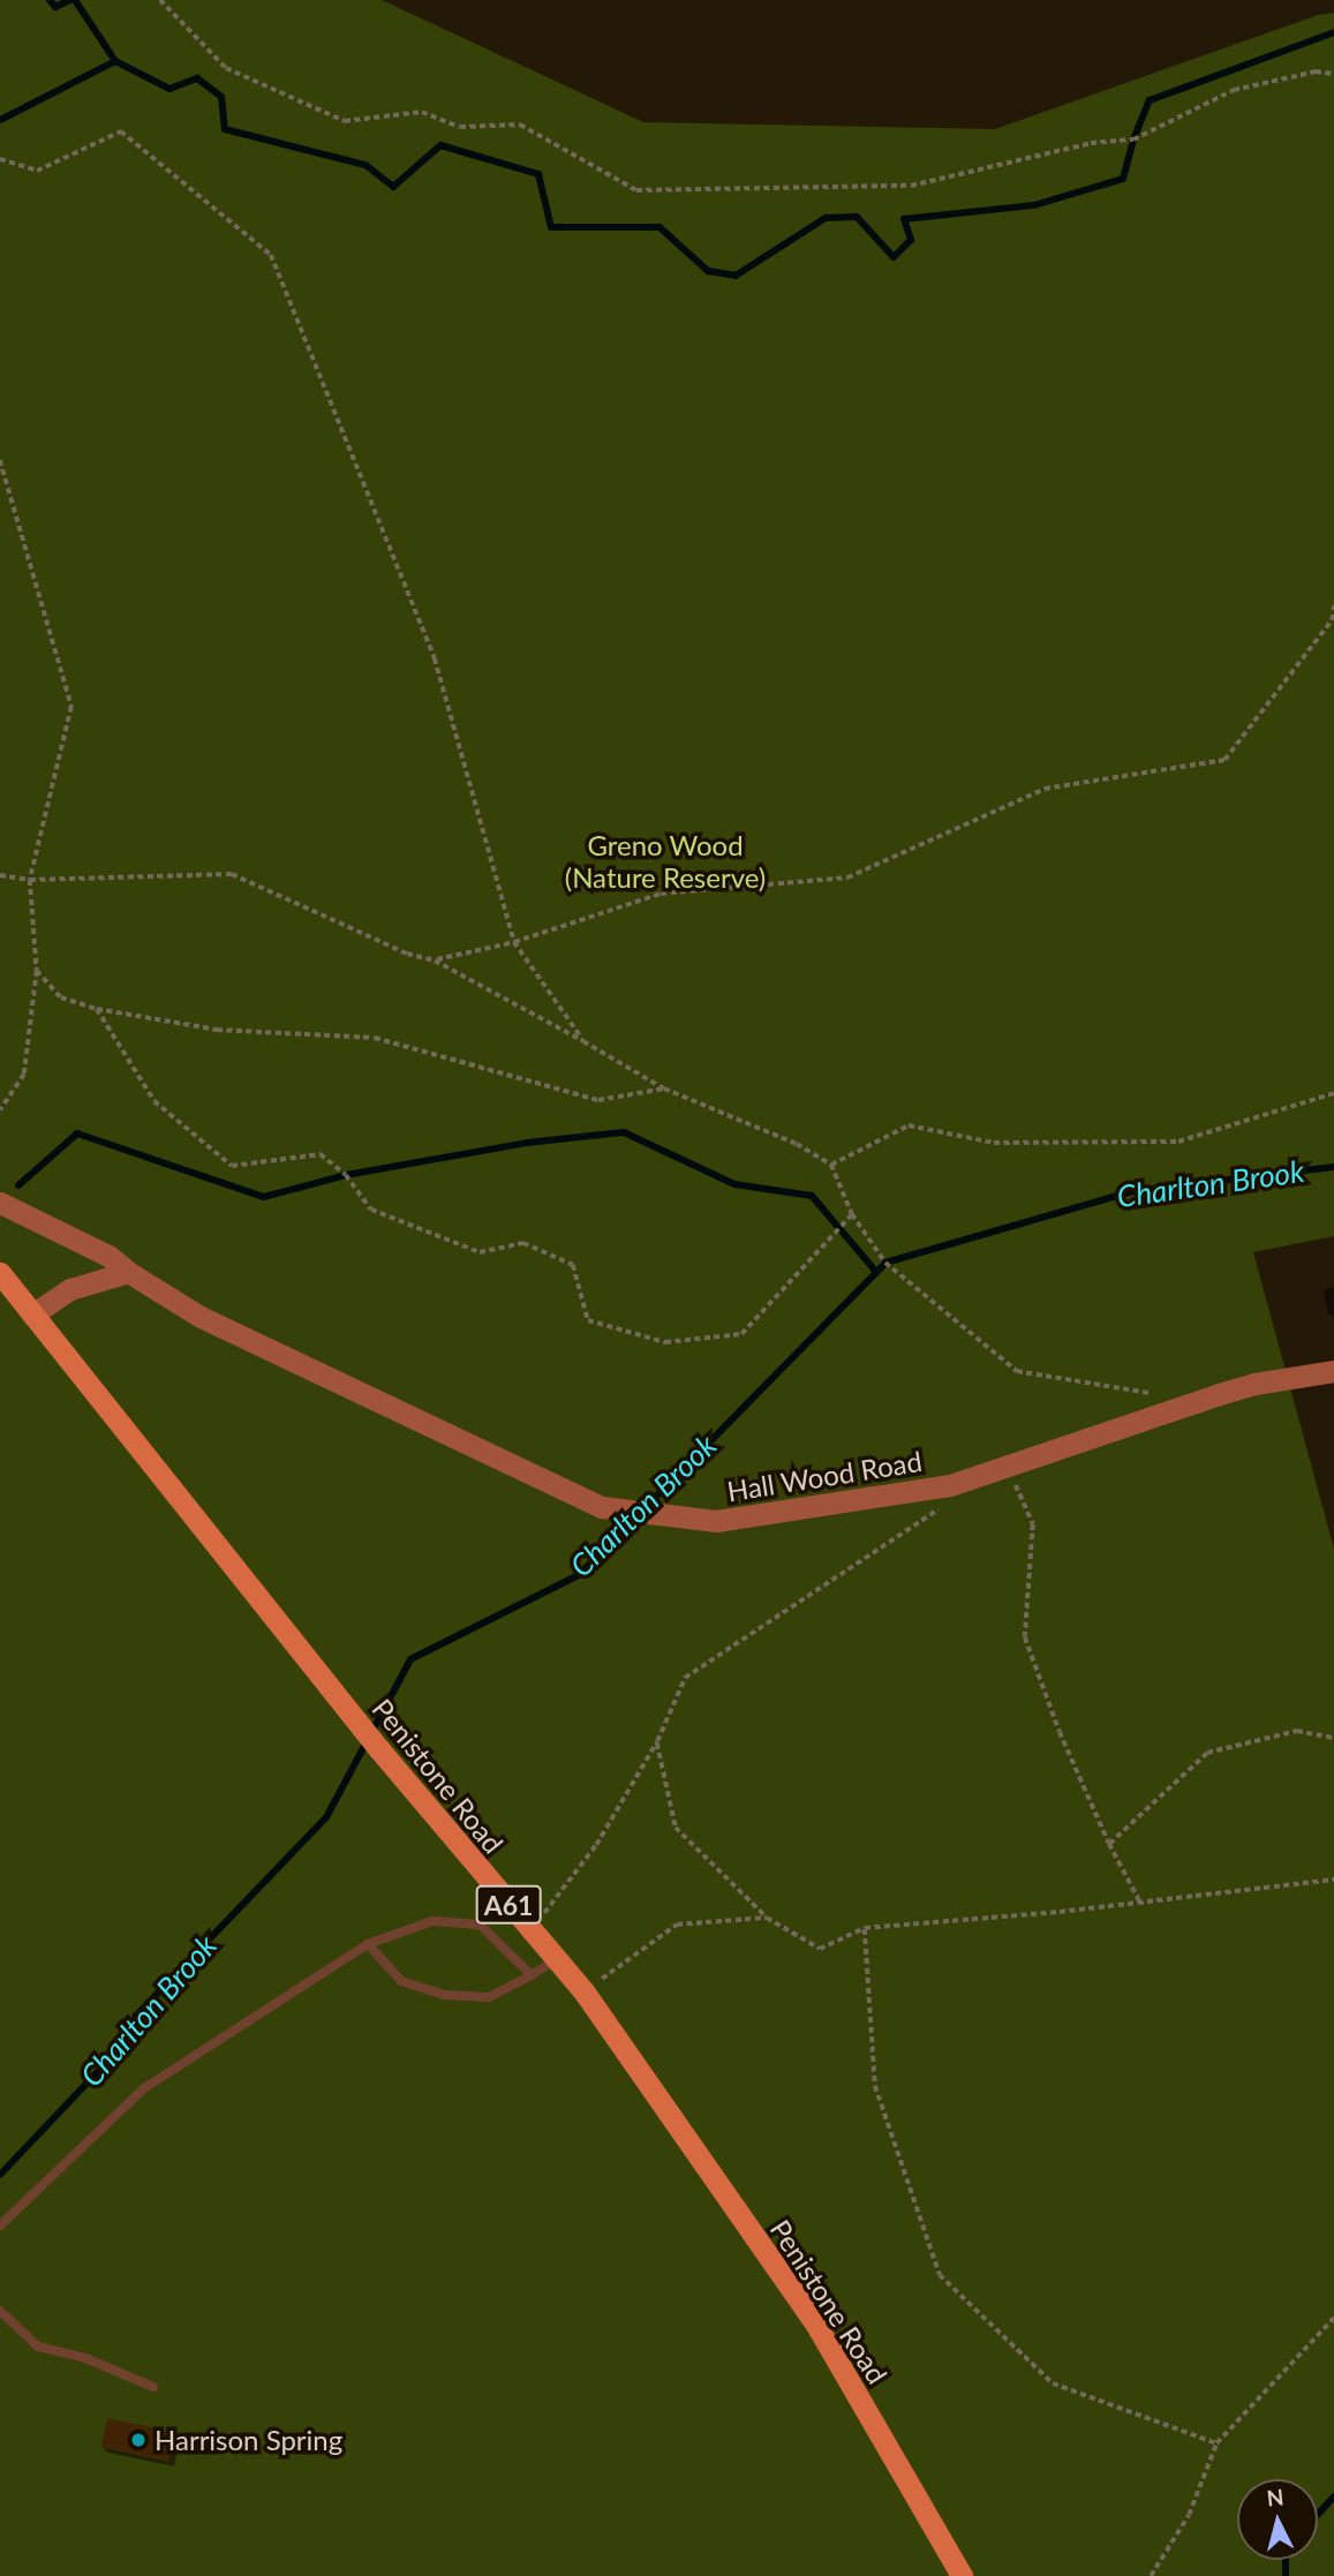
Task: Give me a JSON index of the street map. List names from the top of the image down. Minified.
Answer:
{"streets":{"highway":["Penistone Road","A61"],"main road":["Hall Wood Road"]},"water":["Charlton Brook"],"parks":["Greno Wood (Nature Reserve)"],"places":["Harrison Spring"],"north":"top"}
